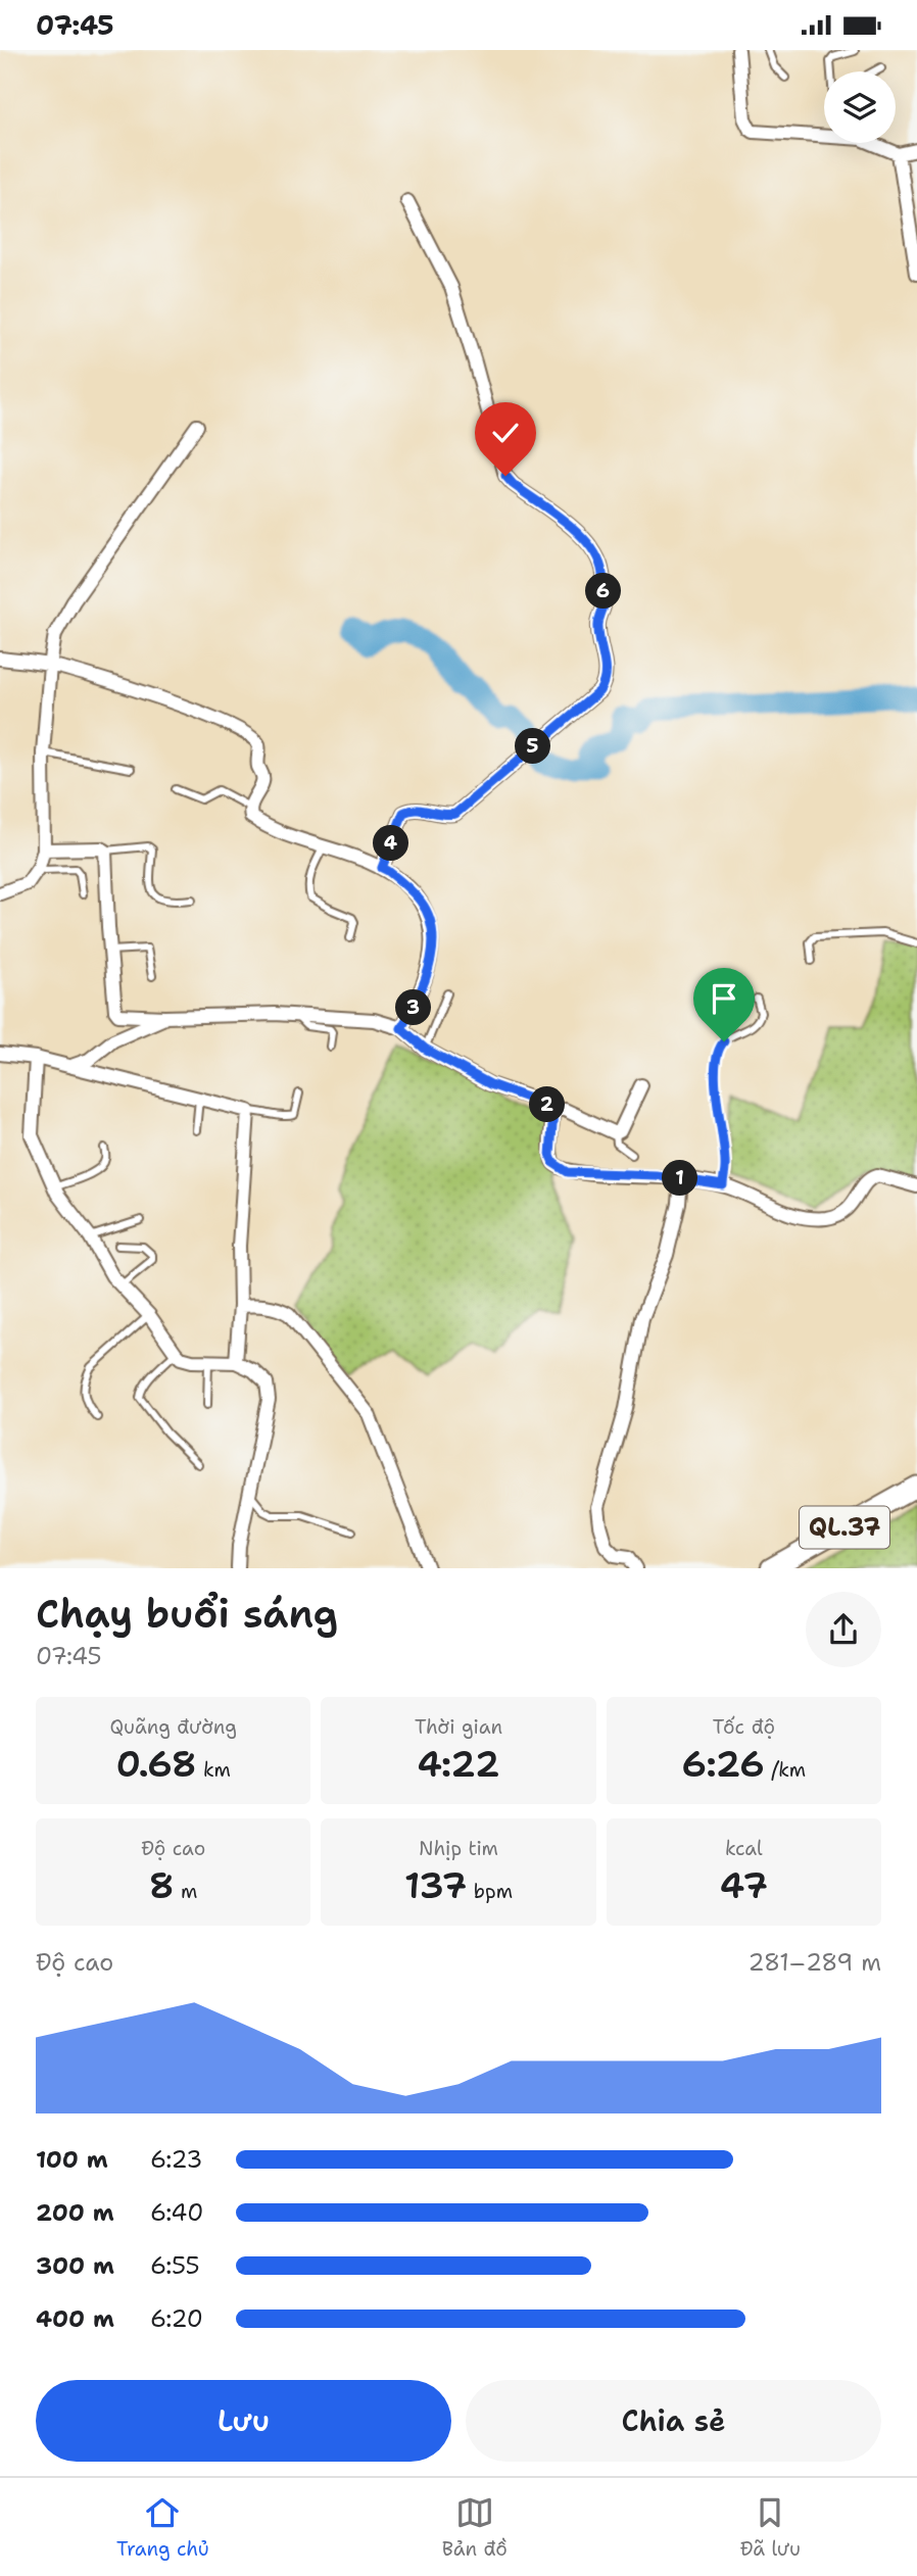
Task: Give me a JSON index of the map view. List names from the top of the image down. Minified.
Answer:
{"streets":{"highway":["QL.37"]},"page":{"status":"07:45","pins":["6","5","4","3","2","1"],"heading":["Chạy buổi sáng","07:45"],"stats":[["Quãng đường","0.68 km"],["Thời gian","4:22"],["Tốc độ","6:26 /km"],["Độ cao","8 m"],["Nhịp tim","137 bpm"],["kcal","47"]],"chart":["Độ cao","281–289 m"],"list":[{"name":"100 m","note":"6:23"},{"name":"200 m","note":"6:40"},{"name":"300 m","note":"6:55"},{"name":"400 m","note":"6:20"}],"buttons":["Lưu","Chia sẻ"],"tabs":["Trang chủ","Bản đồ","Đã lưu"]}}
